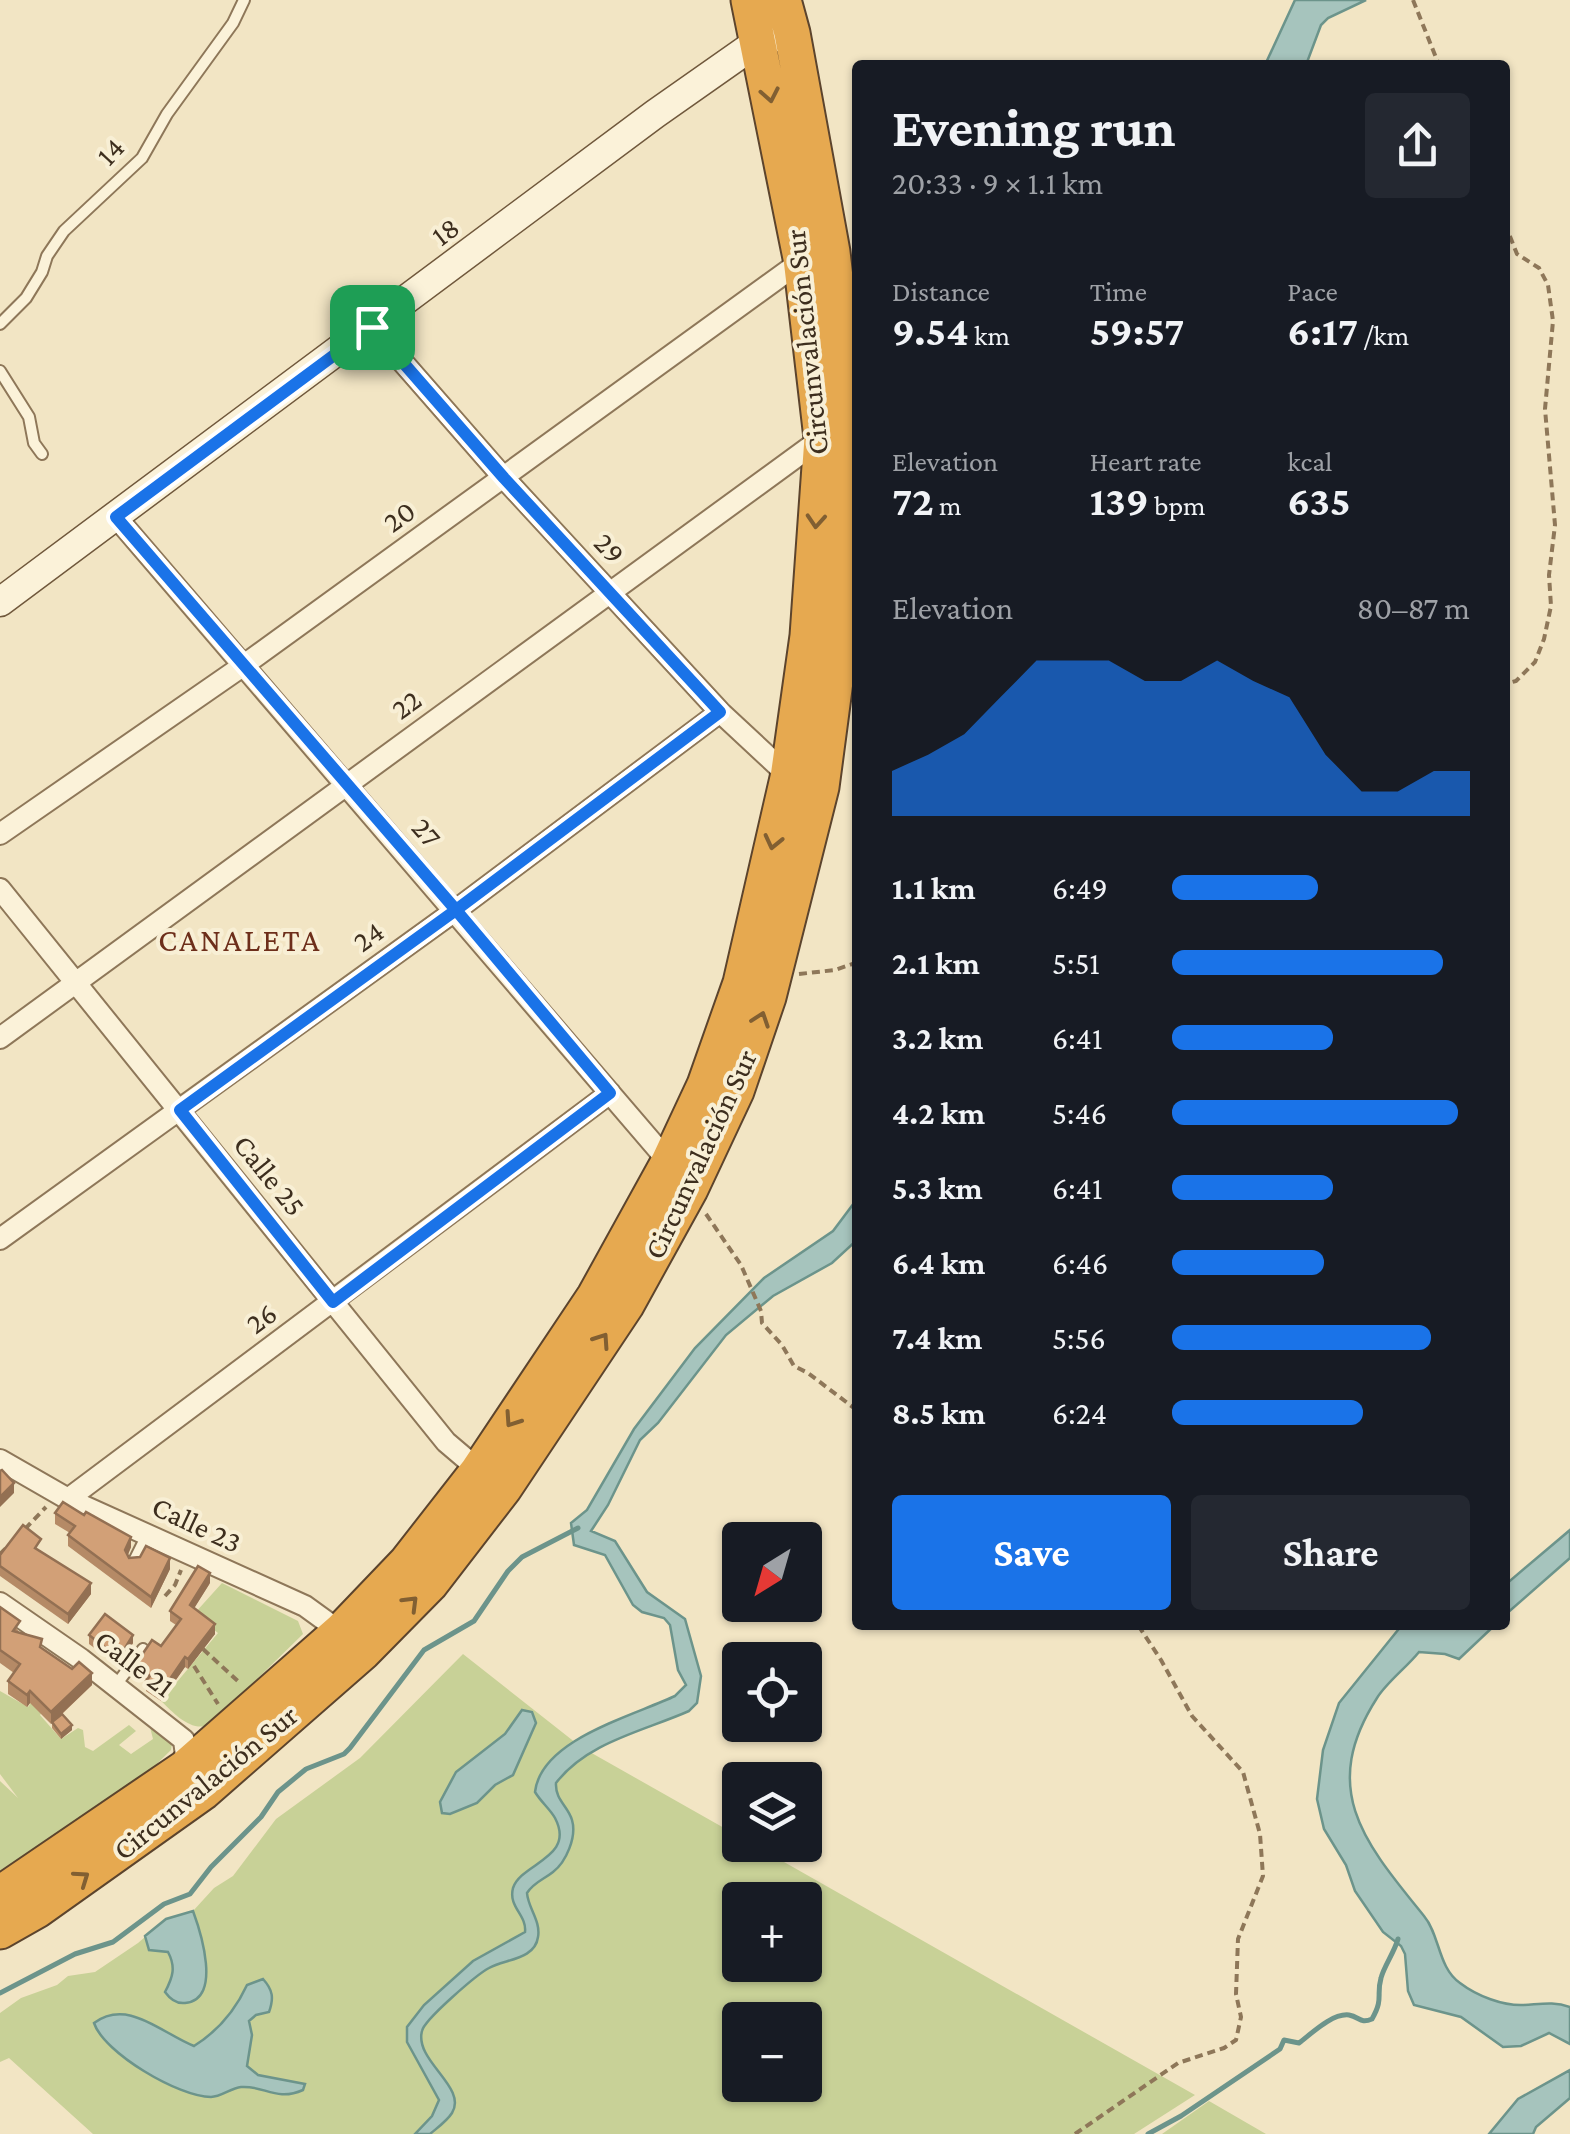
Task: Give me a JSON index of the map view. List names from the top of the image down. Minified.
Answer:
{"streets":{"highway":["Circunvalación Sur"],"street":["18","20","29","22","27","24","Calle 25","26","Calle 23","Calle 21"],"lane":["14"]},"crossings":[["18","Circunvalación Sur"],["18","29"],["18","27"],["Circunvalación Sur","20"],["Circunvalación Sur","29"],["Circunvalación Sur","22"],["Circunvalación Sur","27"],["Circunvalación Sur","Calle 25"],["Circunvalación Sur","Calle 23"],["Circunvalación Sur","Calle 21"],["20","29"],["20","27"],["29","22"],["29","24"],["22","27"],["22","Calle 25"],["27","24"],["27","26"],["24","Calle 25"],["Calle 25","26"],["26","Calle 23"]],"districts":["CANALETA"],"north":"bottom left","page":{"heading":["Evening run","20:33 · 9 × 1.1 km"],"stats":[["Distance","9.54 km"],["Time","59:57"],["Pace","6:17 /km"],["Elevation","72 m"],["Heart rate","139 bpm"],["kcal","635"]],"chart":["Elevation","80–87 m"],"list":[{"name":"1.1 km","note":"6:49"},{"name":"2.1 km","note":"5:51"},{"name":"3.2 km","note":"6:41"},{"name":"4.2 km","note":"5:46"},{"name":"5.3 km","note":"6:41"},{"name":"6.4 km","note":"6:46"},{"name":"7.4 km","note":"5:56"},{"name":"8.5 km","note":"6:24"}],"buttons":["Save","Share"],"map_buttons":["+","−"]}}
